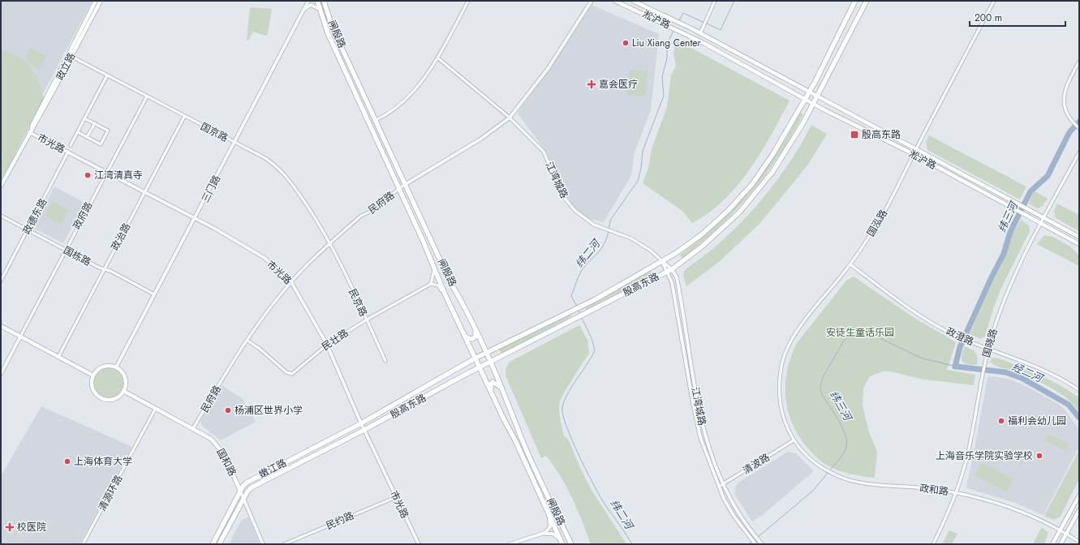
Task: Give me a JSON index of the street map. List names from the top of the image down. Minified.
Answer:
{"streets":{"main road":["淞沪路","闸殷路","政立路","殷高东路","国和路","嫩江路"],"street":["国京路","市光路","江湾城路","三门路","民府路","政府路","政德东路","国泓路","政治路","国栋路","民京路","政澄路","民壮路","国晓路","清波路","政和路","清源环路","民约路"]},"crossings":[["淞沪路","国泓路"],["淞沪路","殷高东路"],["淞沪路","国晓路"],["闸殷路","民府路"],["闸殷路","殷高东路"],["政立路","国京路"],["政立路","市光路"],["国京路","三门路"],["国京路","民府路"],["国京路","政府路"],["国京路","政治路"],["国京路","民京路"],["市光路","三门路"],["市光路","民府路"],["市光路","政府路"],["市光路","政德东路"],["市光路","政治路"],["市光路","殷高东路"],["市光路","民壮路"],["市光路","嫩江路"],["市光路","民约路"],["江湾城路","民府路"],["江湾城路","殷高东路"],["江湾城路","清波路"],["三门路","国栋路"],["三门路","国和路"],["民府路","民京路"],["民府路","民壮路"],["民府路","国和路"],["政府路","国栋路"],["政德东路","国栋路"],["国泓路","政澄路"],["国泓路","清波路"],["国泓路","政和路"],["政治路","国栋路"],["殷高东路","嫩江路"],["民京路","民壮路"],["政澄路","国晓路"],["国晓路","政和路"],["国和路","嫩江路"],["国和路","清源环路"],["清波路","政和路"]],"water":["纬三河","纬二河","经二河"],"parks":["安徒生童话乐园"],"places":{"other":["Liu Xiang Center","江湾清真寺","杨浦区世界小学","福利会幼儿园","上海音乐学院实验学校","上海体育大学"],"health":["嘉会医疗","校医院"],"transit":["殷高东路"]},"scale_bar":"200 m"}
